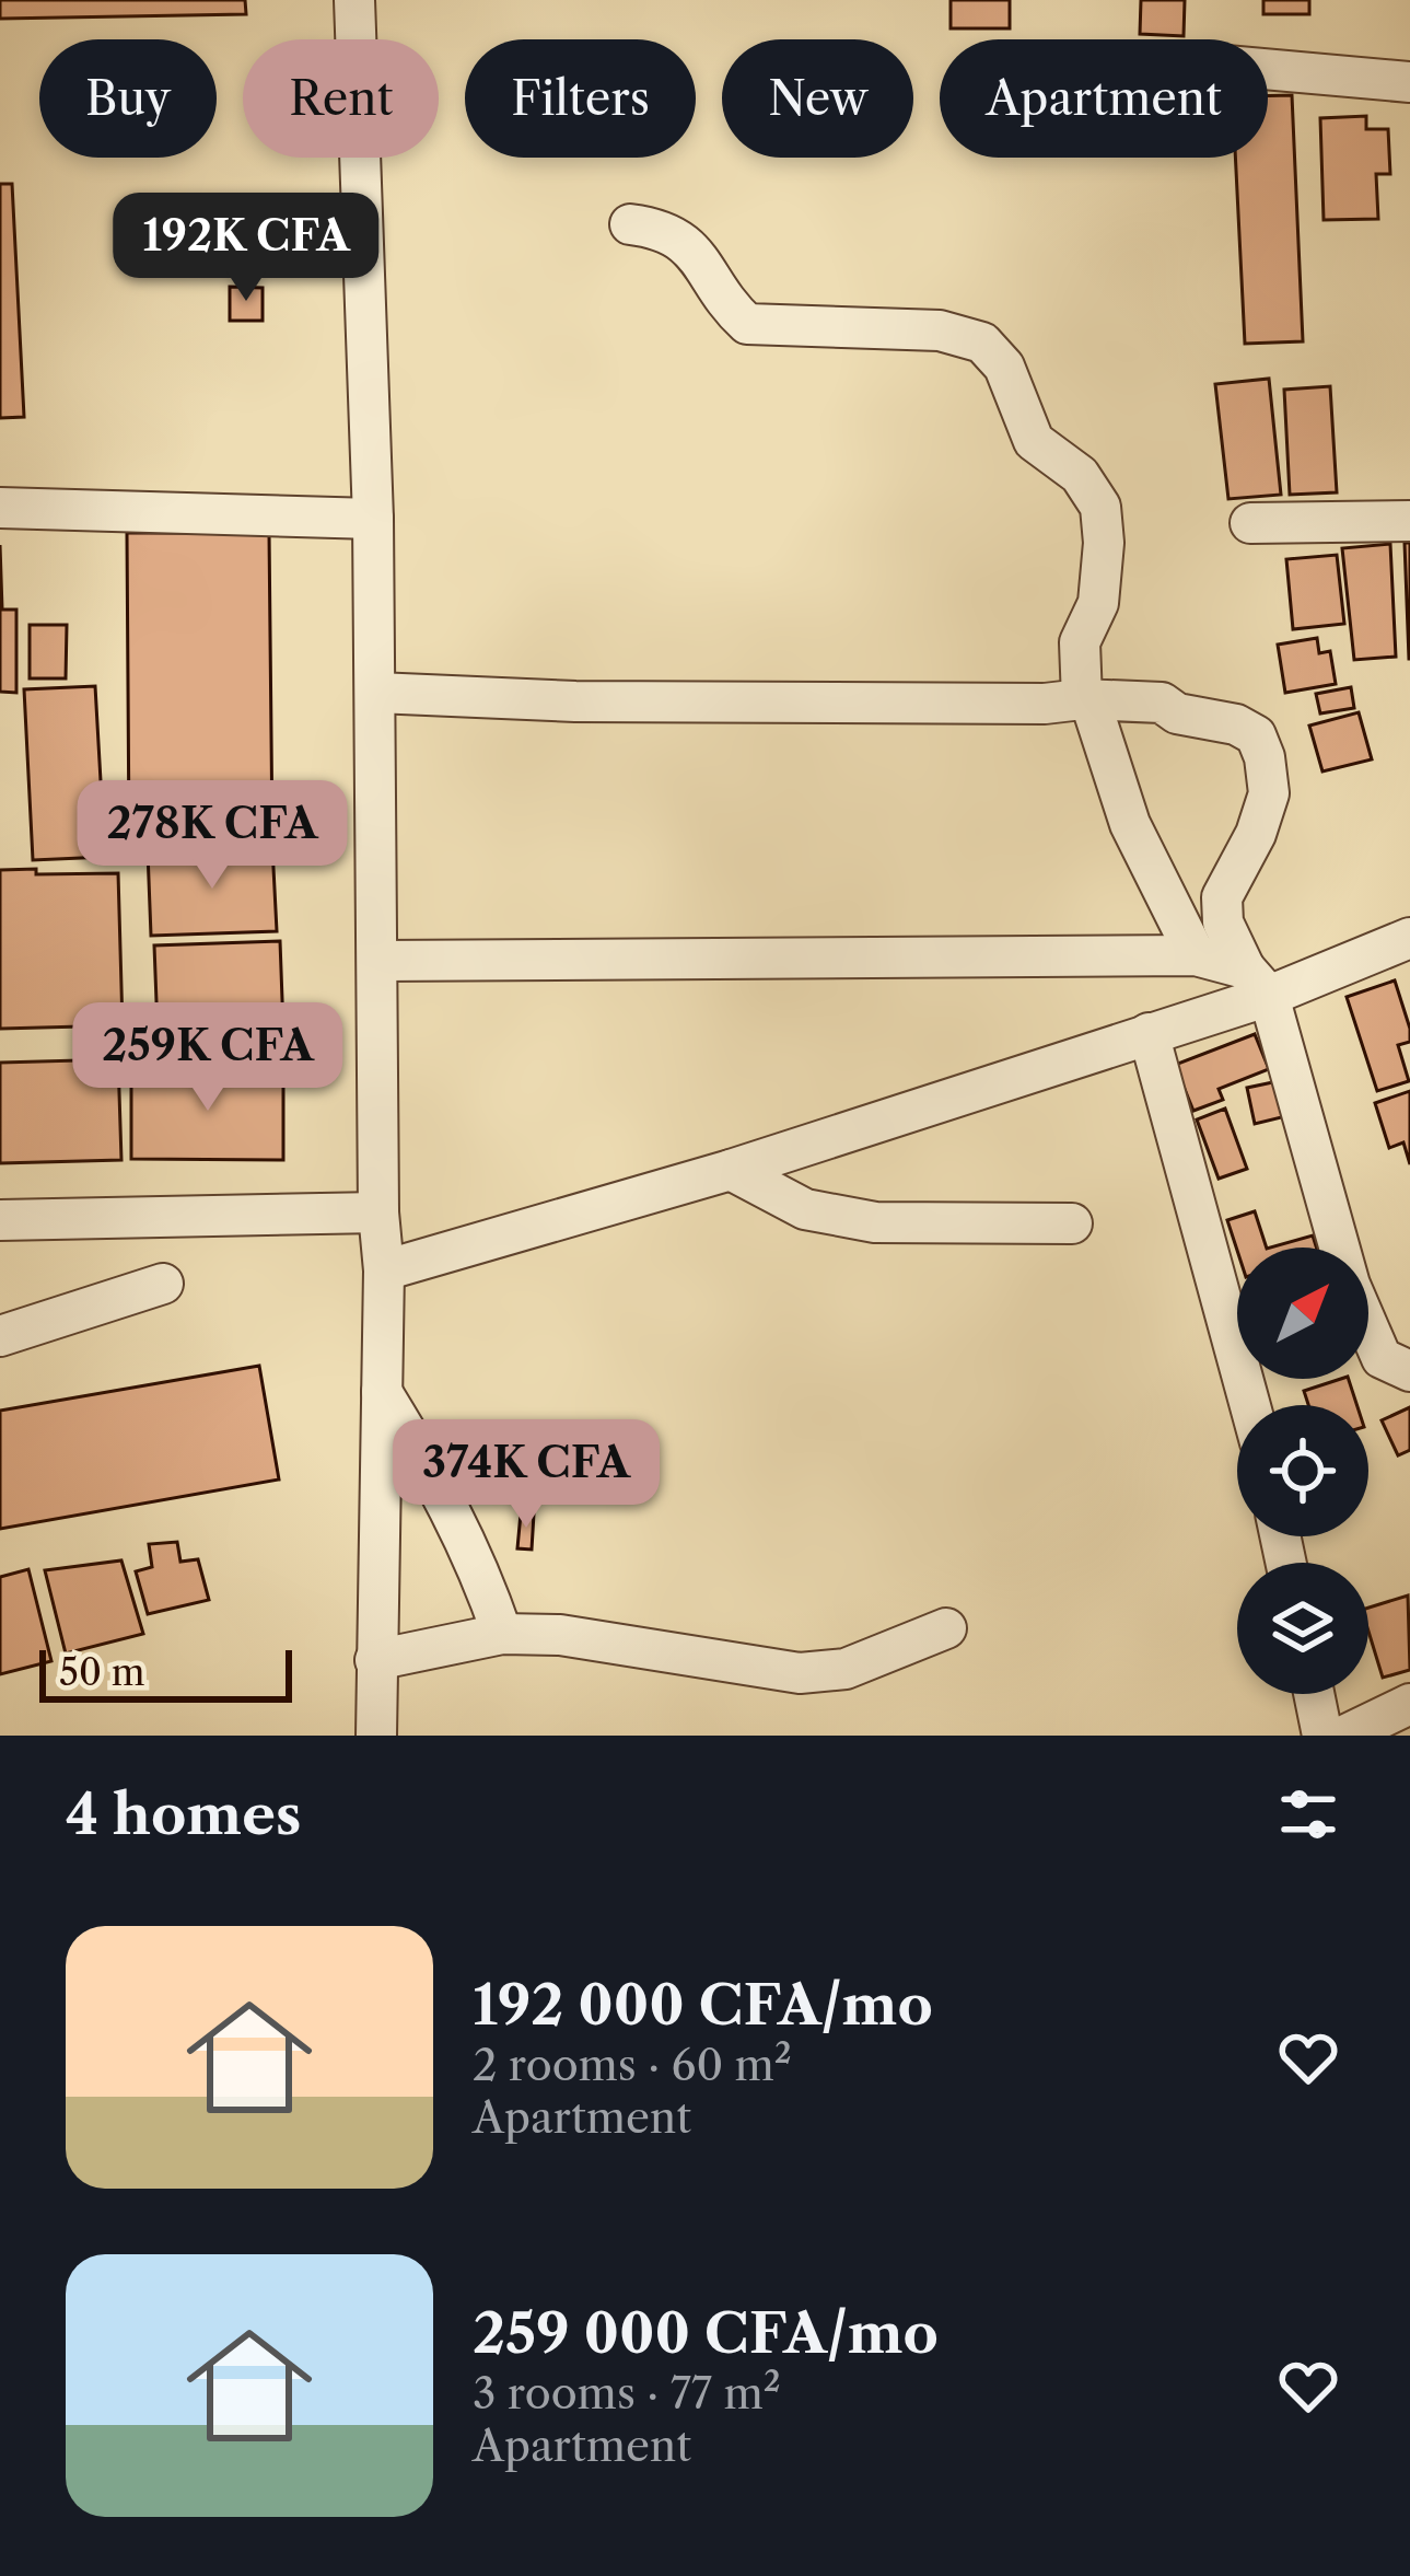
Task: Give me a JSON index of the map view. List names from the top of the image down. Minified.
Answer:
{"scale_bar":"50 m","north":"top right","page":{"chip":["Buy","Rent","Filters","New","Apartment"],"price":["192K CFA","278K CFA","259K CFA","374K CFA"],"scale":"50 m","heading":"4 homes","list":[{"name":"192 000 CFA/mo","note":"2 rooms · 60 m² · Apartment"},{"name":"259 000 CFA/mo","note":"3 rooms · 77 m² · Apartment"}]}}
